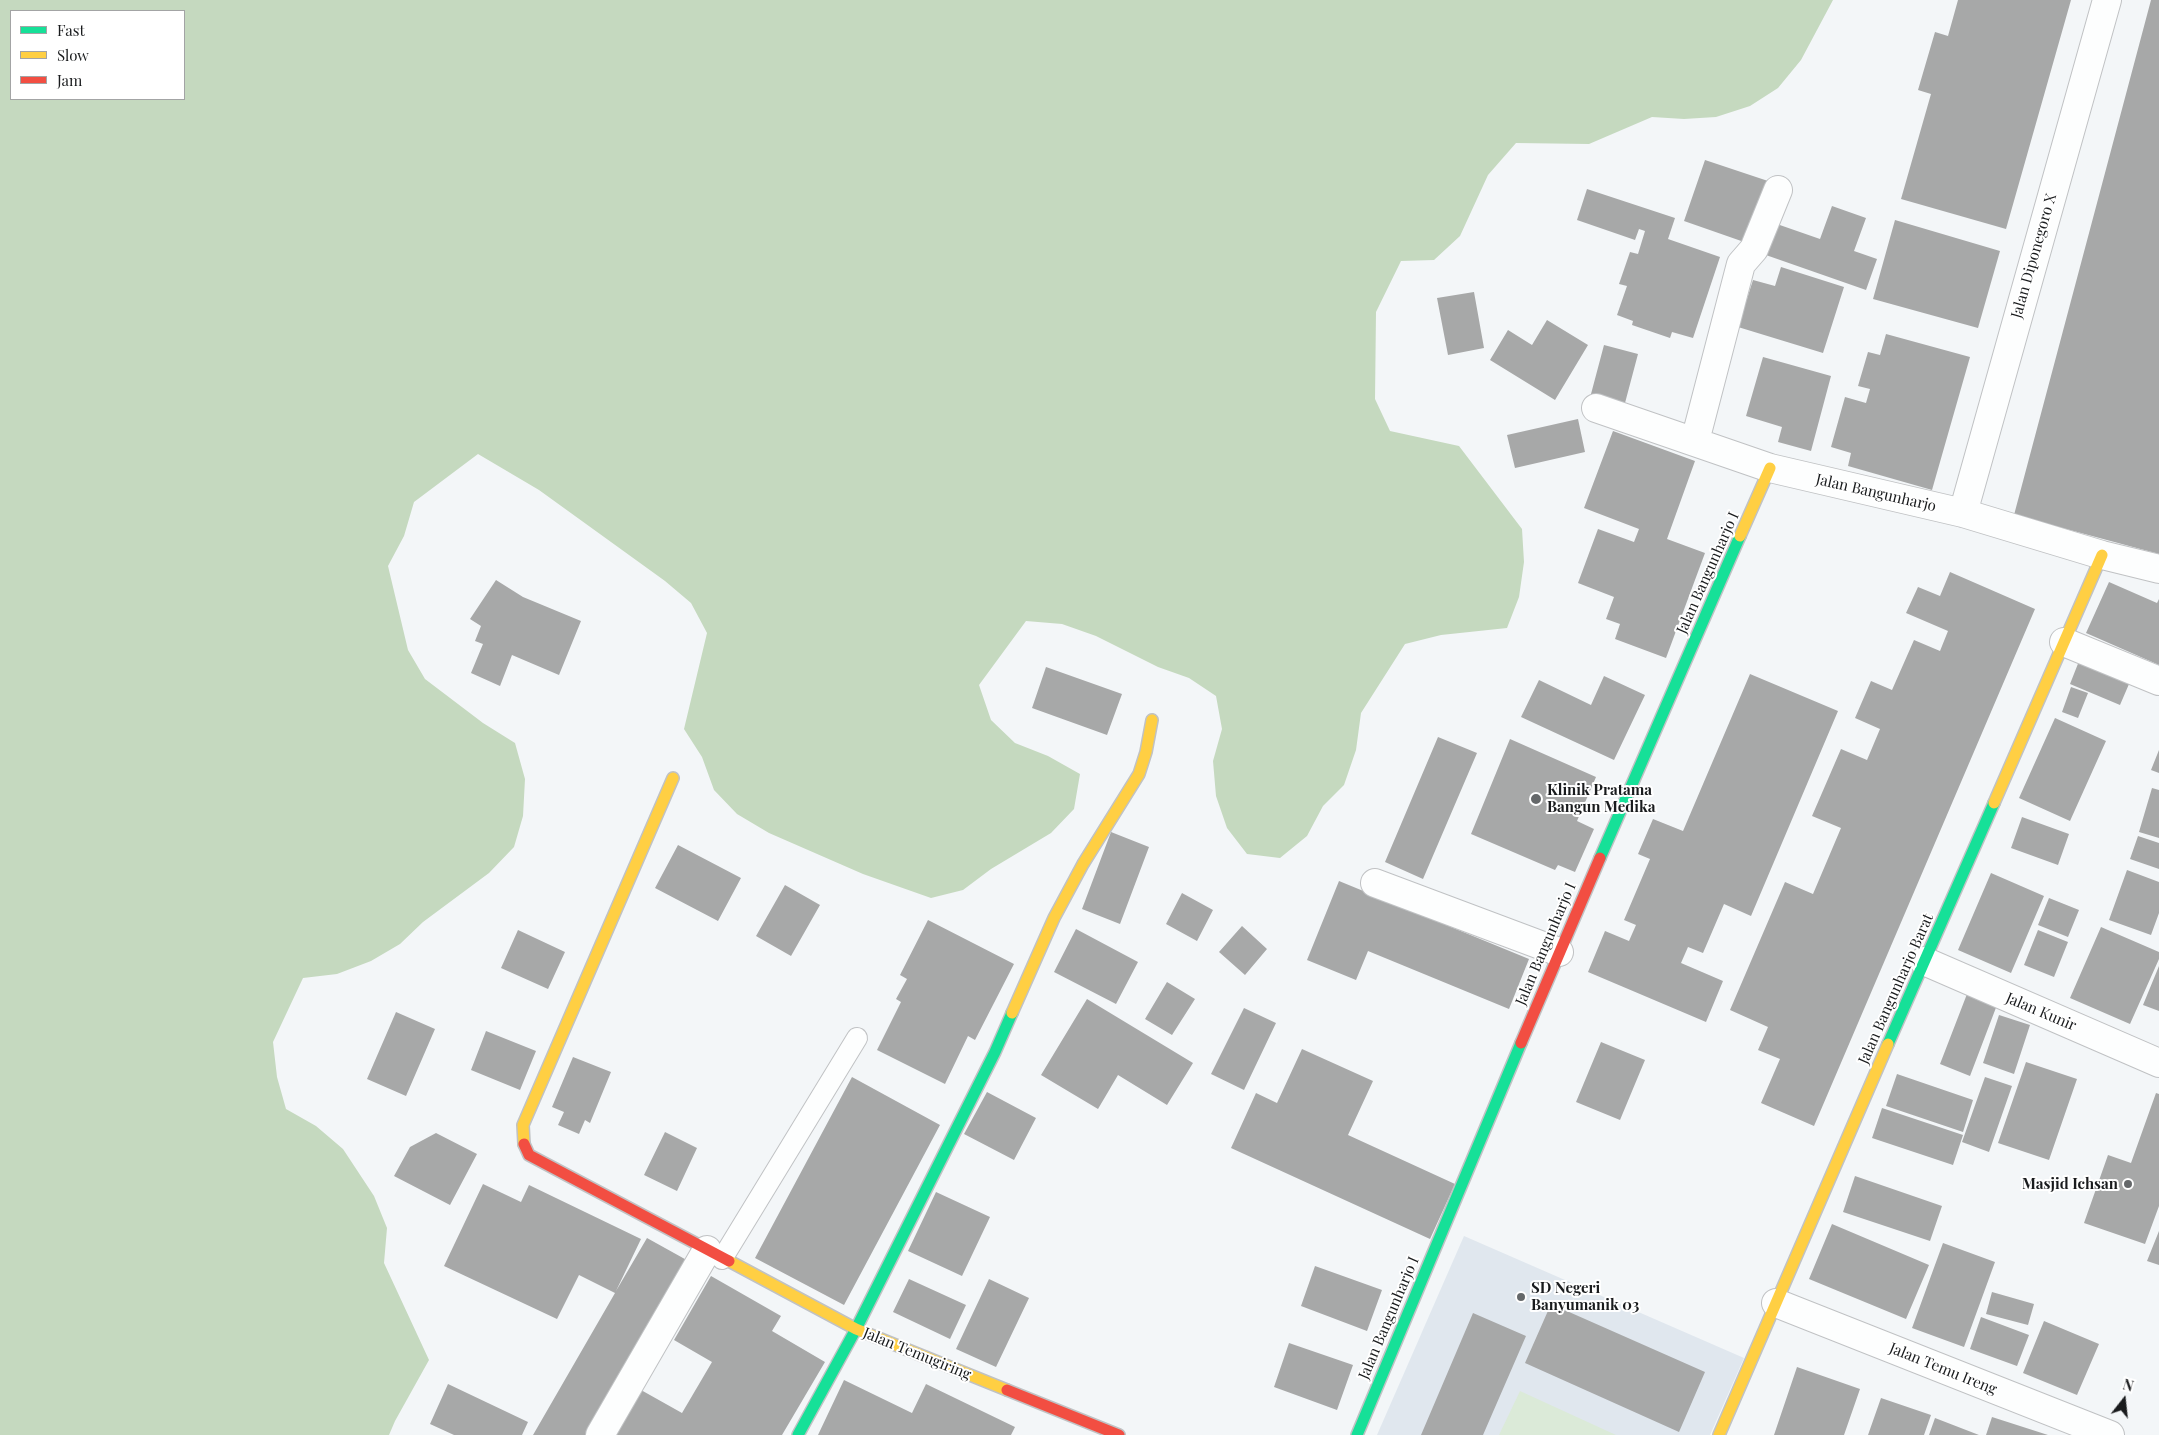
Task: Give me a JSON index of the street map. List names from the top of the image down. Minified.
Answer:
{"streets":{"street":["Jalan Diponegoro X","Jalan Bangunharjo","Jalan Bangunharjo I","Jalan Bangunharjo Barat","Jalan Kunir","Jalan Temugiring","Jalan Temu Ireng"]},"crossings":[["Jalan Diponegoro X","Jalan Bangunharjo"],["Jalan Bangunharjo","Jalan Bangunharjo I"],["Jalan Bangunharjo","Jalan Bangunharjo Barat"],["Jalan Bangunharjo Barat","Jalan Kunir"],["Jalan Bangunharjo Barat","Jalan Temu Ireng"]],"places":["Klinik Pratama Bangun Medika","Masjid Ichsan","SD Negeri Banyumanik 03"],"legend":["Fast","Slow","Jam"],"north":"top"}
